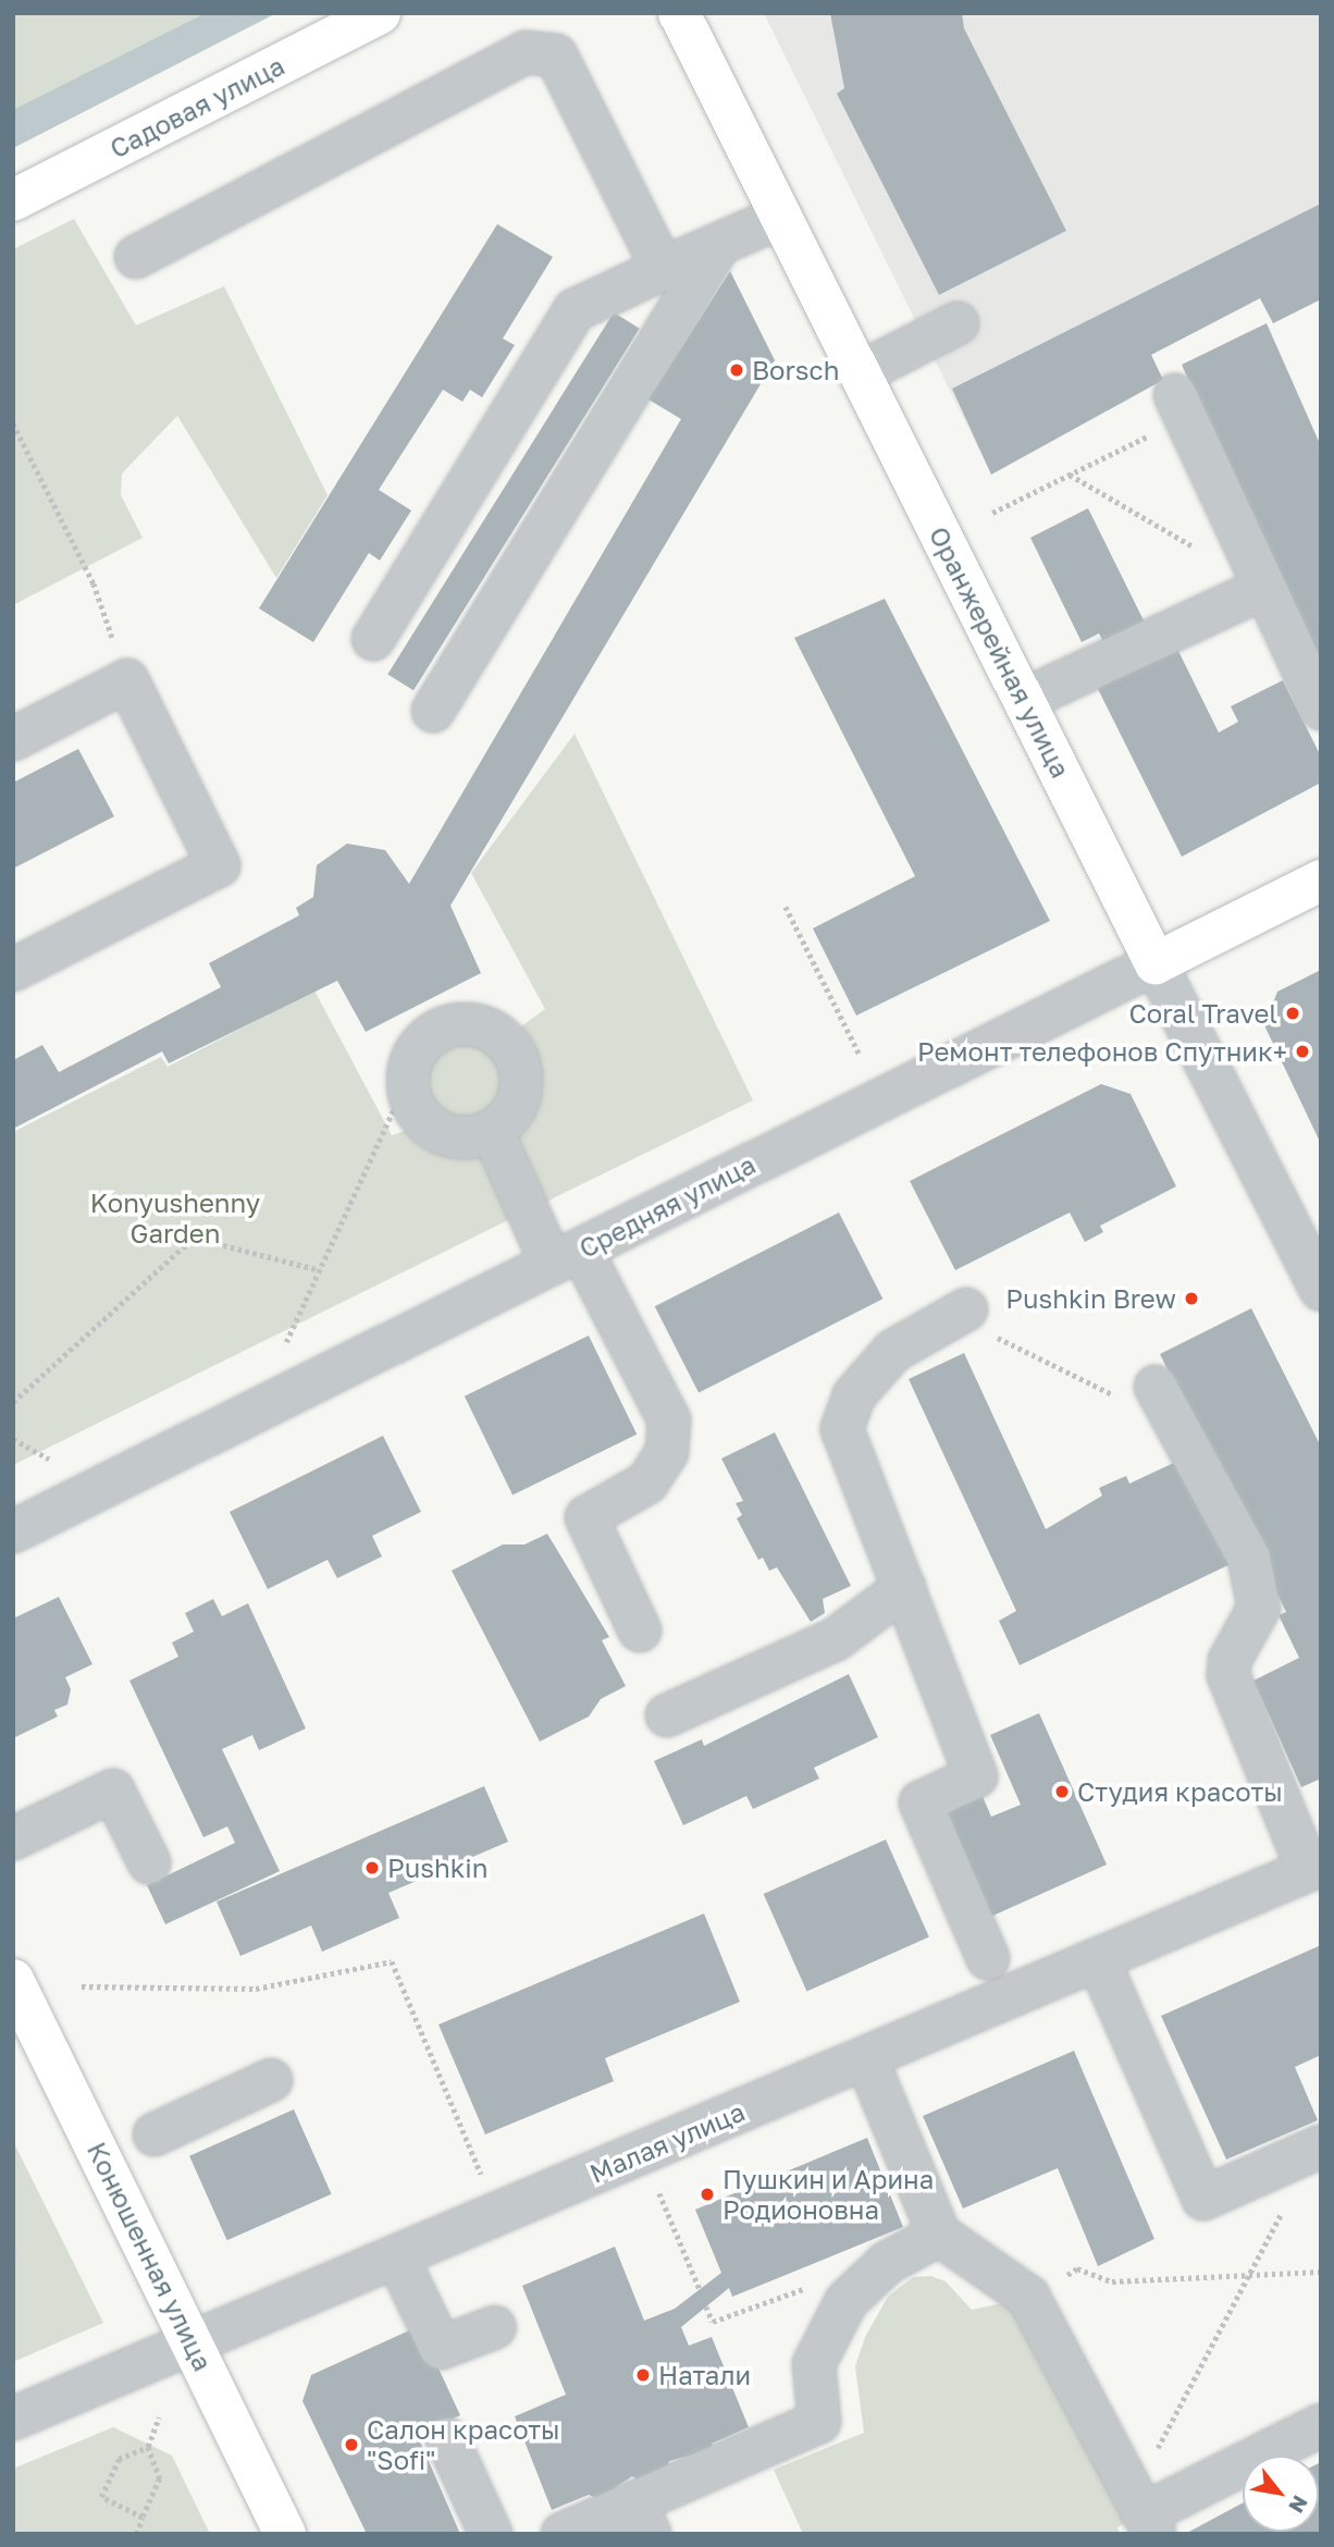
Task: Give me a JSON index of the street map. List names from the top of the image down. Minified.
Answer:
{"streets":{"main road":["Садовая улица","Оранжерейная улица","Средняя улица","Конюшенная улица"],"street":["Малая улица"]},"crossings":[["Оранжерейная улица","Средняя улица"],["Малая улица","Конюшенная улица"]],"parks":["Konyushenny Garden"],"places":["Borsch","Coral Travel","Ремонт телефонов Спутник+","Pushkin Brew","Студия красоты","Pushkin","Пушкин и Арина Родионовна","Натали","Салон красоты \"Sofi\""],"north":"bottom right"}
